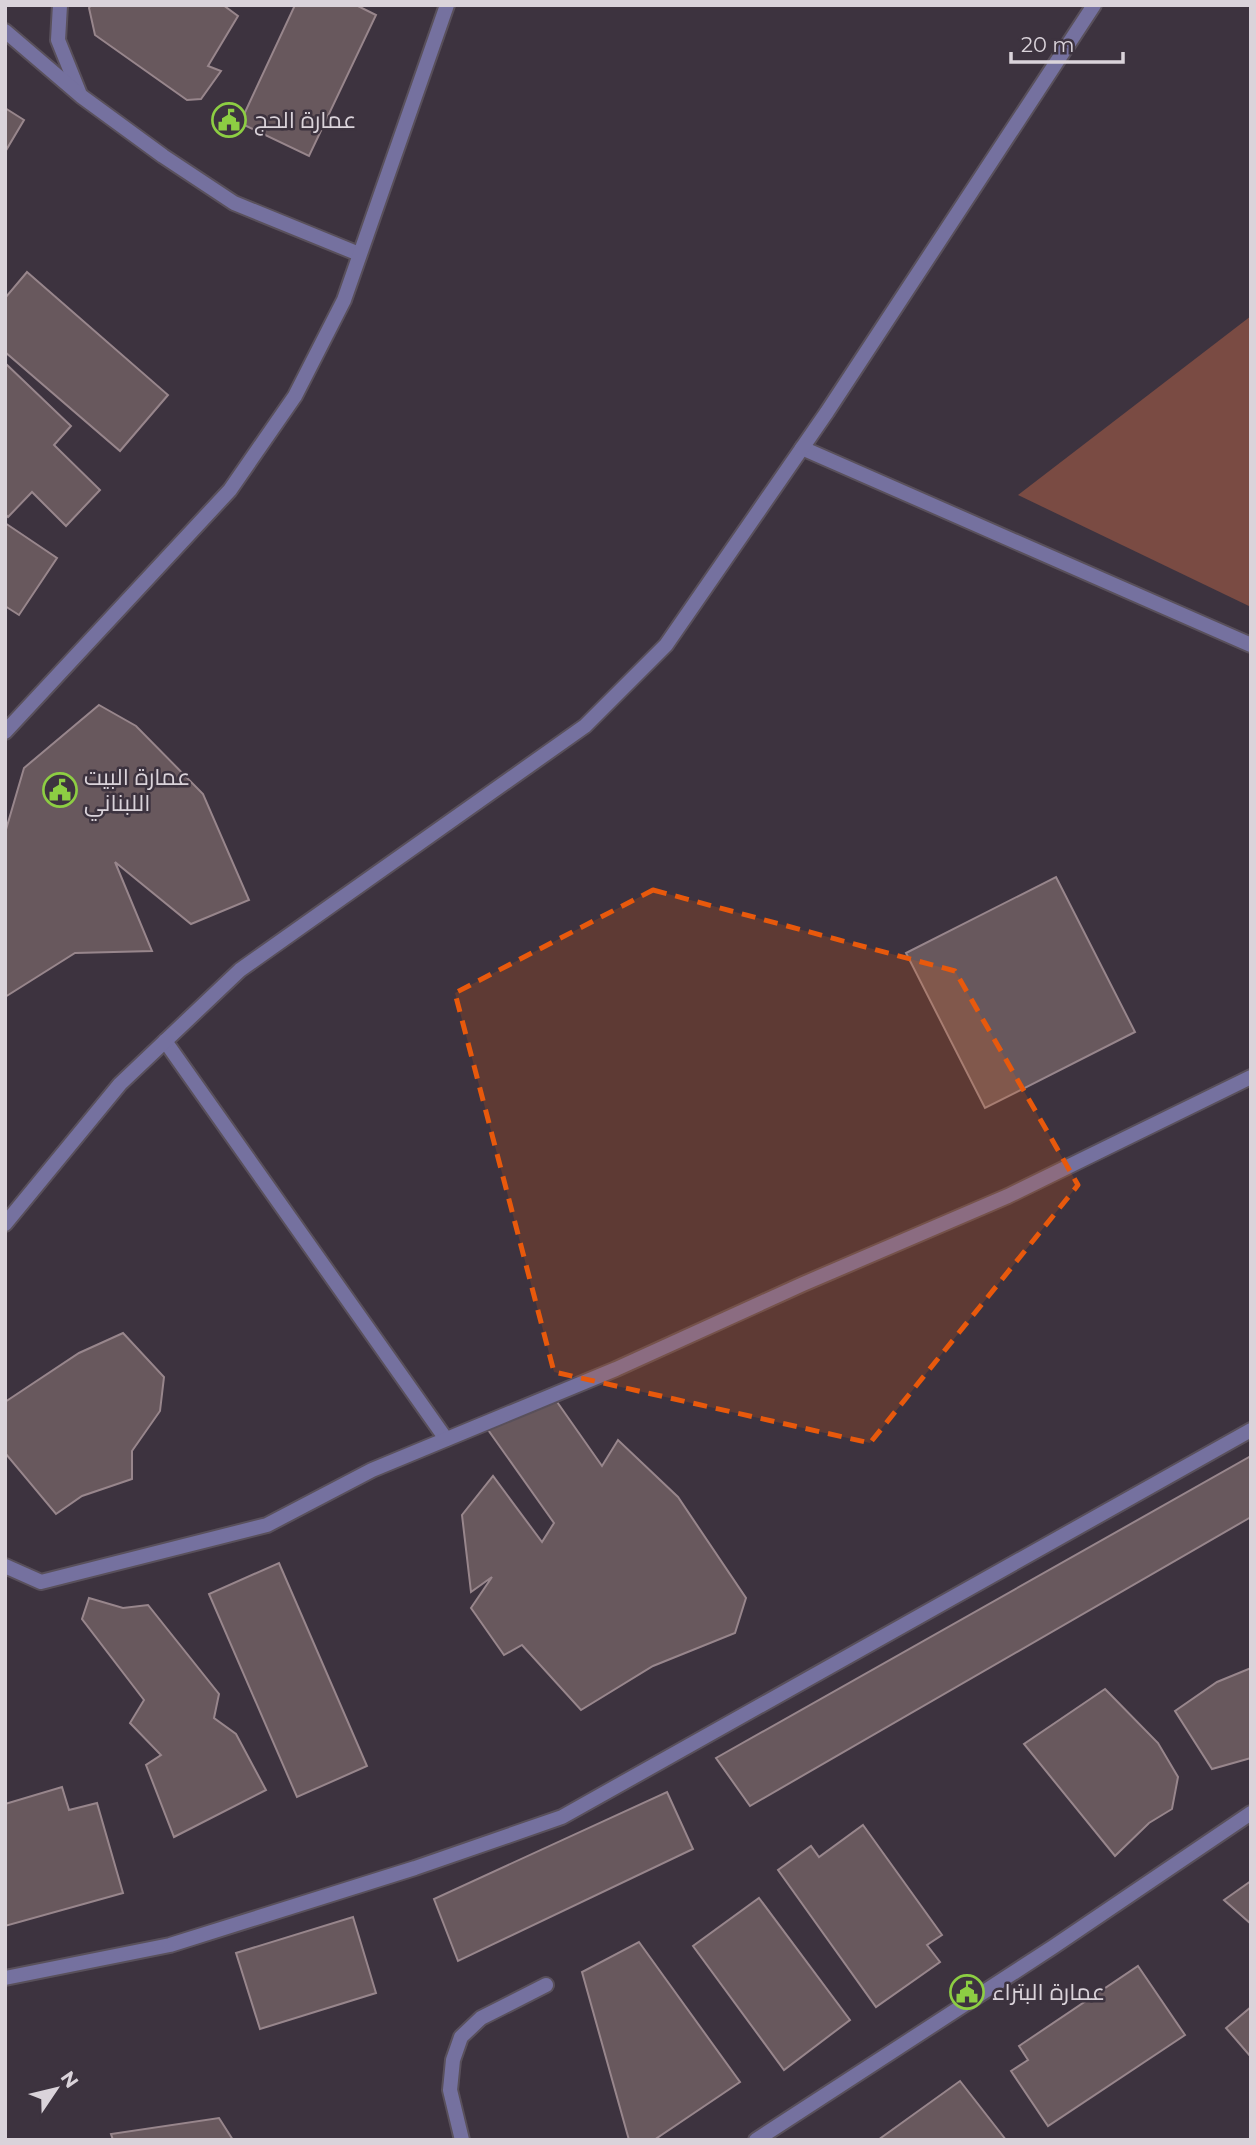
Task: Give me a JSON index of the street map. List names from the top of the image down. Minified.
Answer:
{"places":{"public building":["عمارة الحج","عمارة البيت اللبناني","عمارة البتراء"]},"scale_bar":"20 m","north":"top right"}
